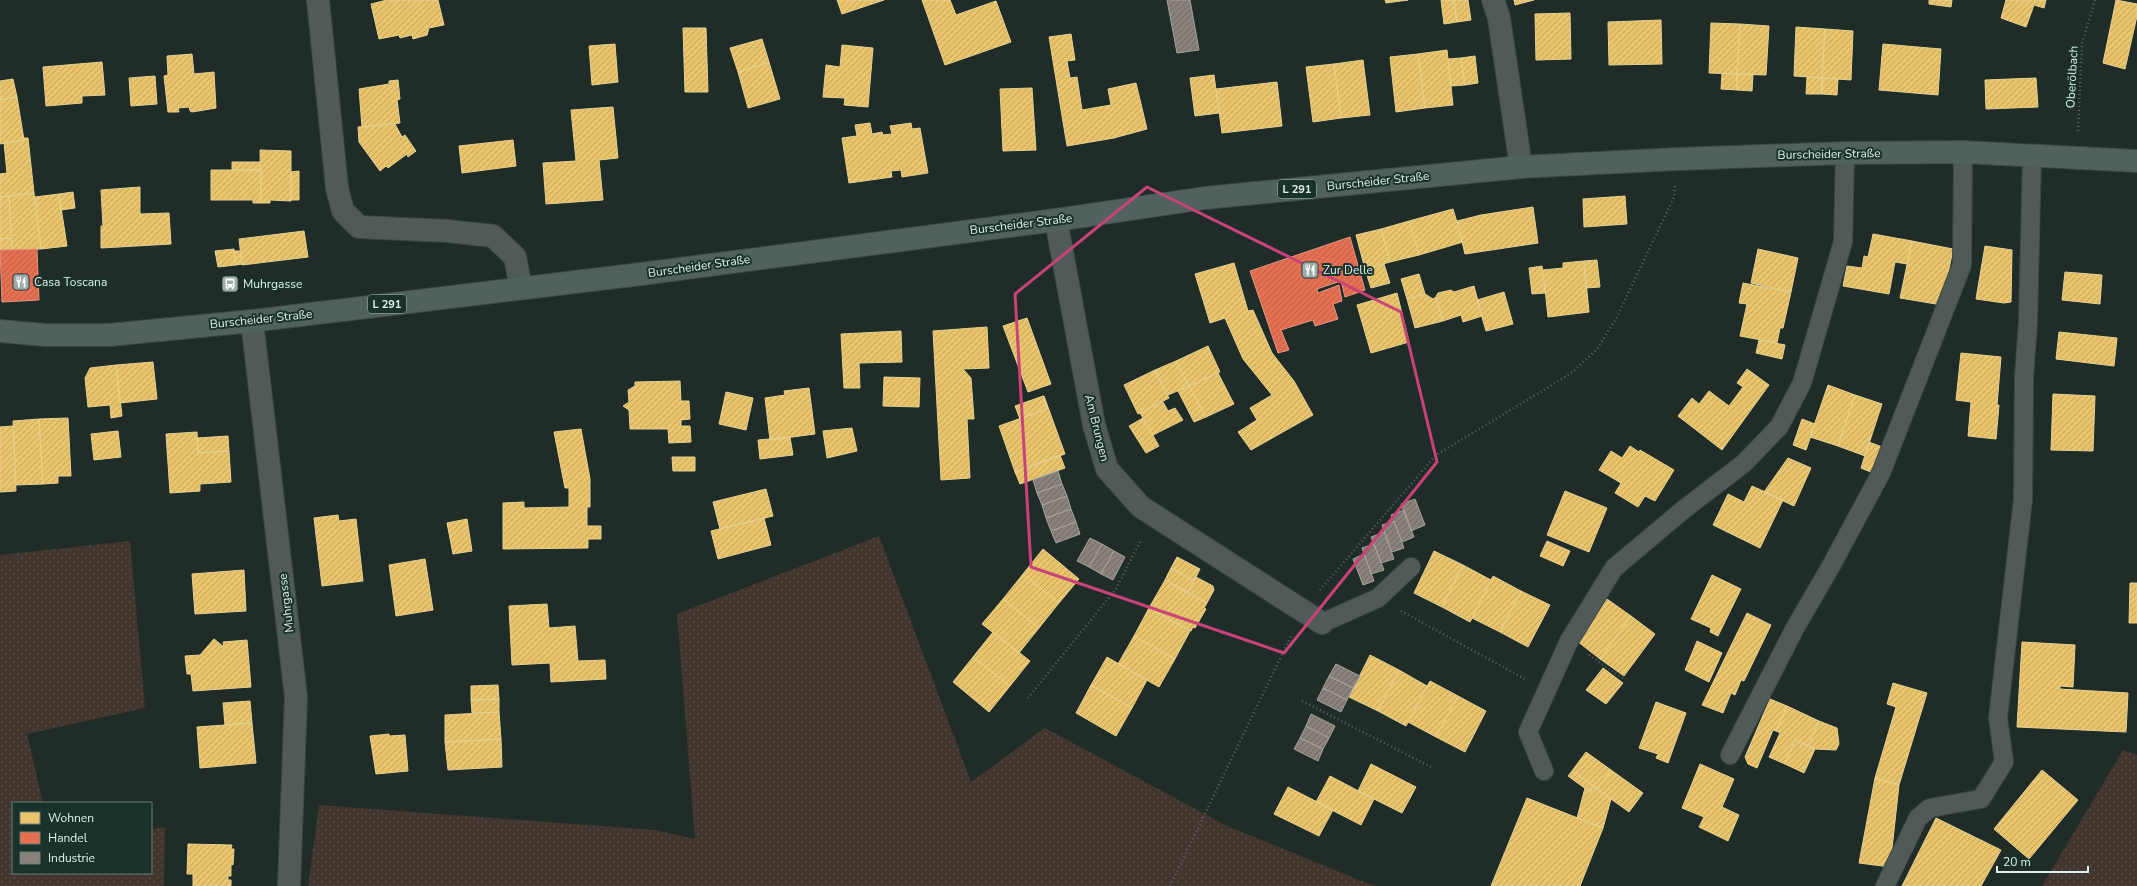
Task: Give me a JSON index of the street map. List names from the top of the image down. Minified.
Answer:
{"streets":{"main road":["Burscheider Straße","L 291"],"street":["Am Brungen","Muhrgasse"],"path":["Oberölbach"]},"crossings":[["Oberölbach","Burscheider Straße"],["Burscheider Straße","Am Brungen"],["Burscheider Straße","Muhrgasse"]],"places":{"restaurant":["Zur Delle","Casa Toscana"],"bus stop":["Muhrgasse"]},"legend":["Wohnen","Handel","Industrie"],"scale_bar":"20 m"}
